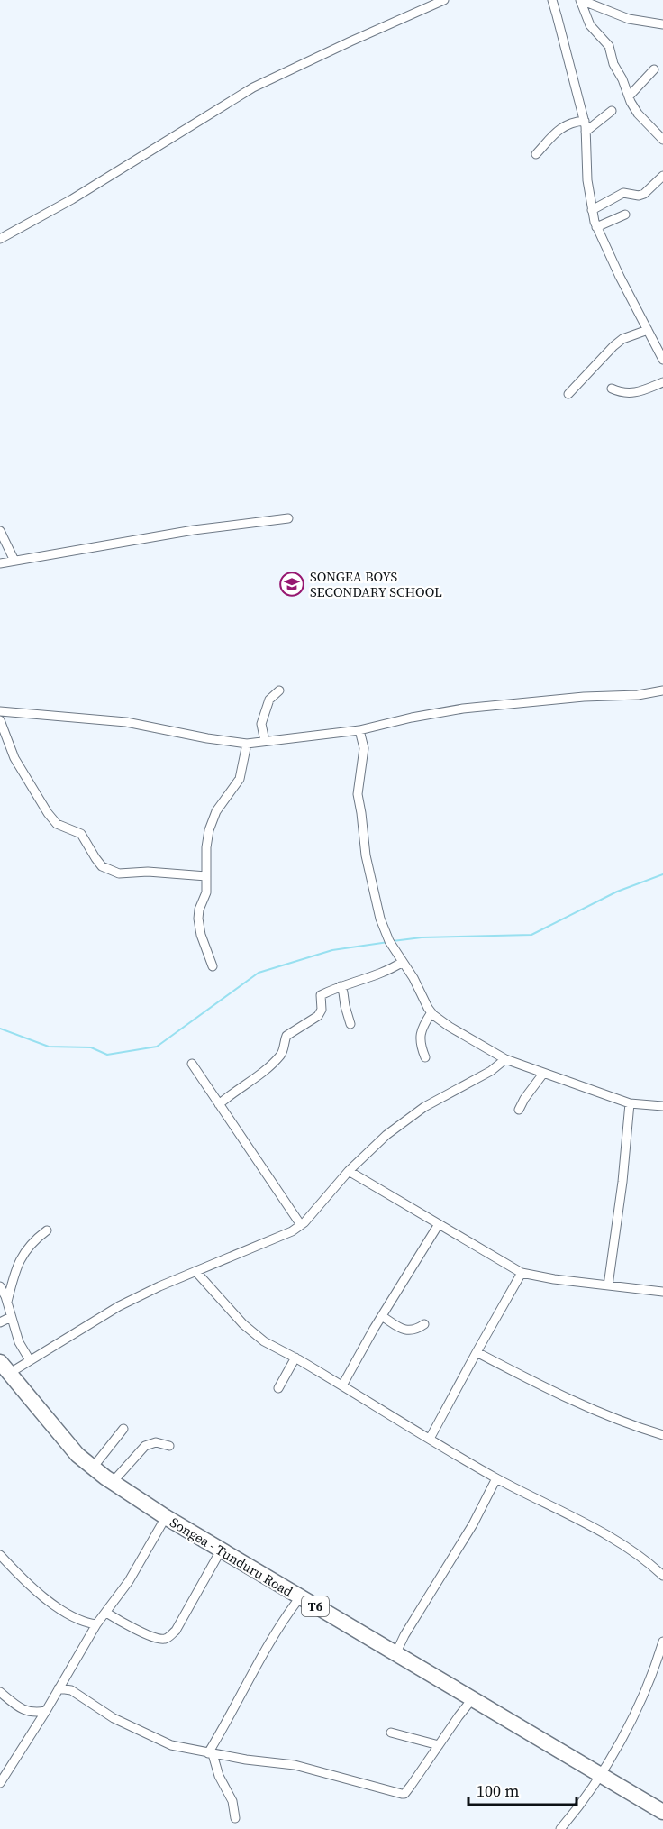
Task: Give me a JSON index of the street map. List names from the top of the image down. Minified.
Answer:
{"streets":{"highway":["Songea - Tunduru Road","T6"]},"places":{"school or university":["SONGEA BOYS SECONDARY SCHOOL"]},"scale_bar":"100 m"}
